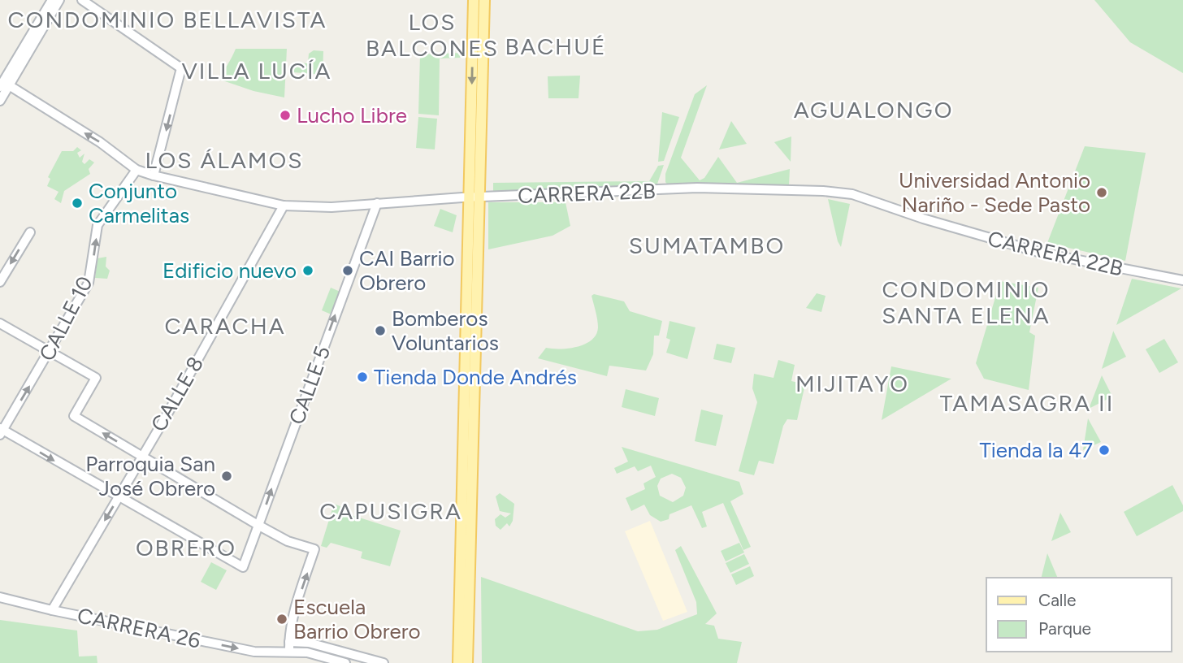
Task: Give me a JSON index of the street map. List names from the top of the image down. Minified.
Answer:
{"streets":{"street":["CARRERA 22B","CALLE 10","CALLE 5","CALLE 8","CARRERA 26"]},"crossings":[["CARRERA 22B","CALLE 10"],["CARRERA 22B","CALLE 5"],["CARRERA 22B","CALLE 8"],["CALLE 5","CALLE 8"],["CALLE 8","CARRERA 26"]],"one_way":["CALLE 10","CALLE 5","CARRERA 26"],"districts":["CONDOMINIO BELLAVISTA","LOS BALCONES","BACHUÉ","VILLA LUCÍA","AGUALONGO","LOS ÁLAMOS","SUMATAMBO","CONDOMINIO SANTA ELENA","CARACHA","MIJITAYO","TAMASAGRA II","CAPUSIGRA","OBRERO"],"places":["Lucho Libre","Universidad Antonio Nariño - Sede Pasto","Conjunto Carmelitas","Edificio nuevo","CAI Barrio Obrero","Bomberos Voluntarios","Tienda Donde Andrés","Tienda la 47","Parroquia San José Obrero","Escuela Barrio Obrero"],"legend":["Calle","Parque"]}
